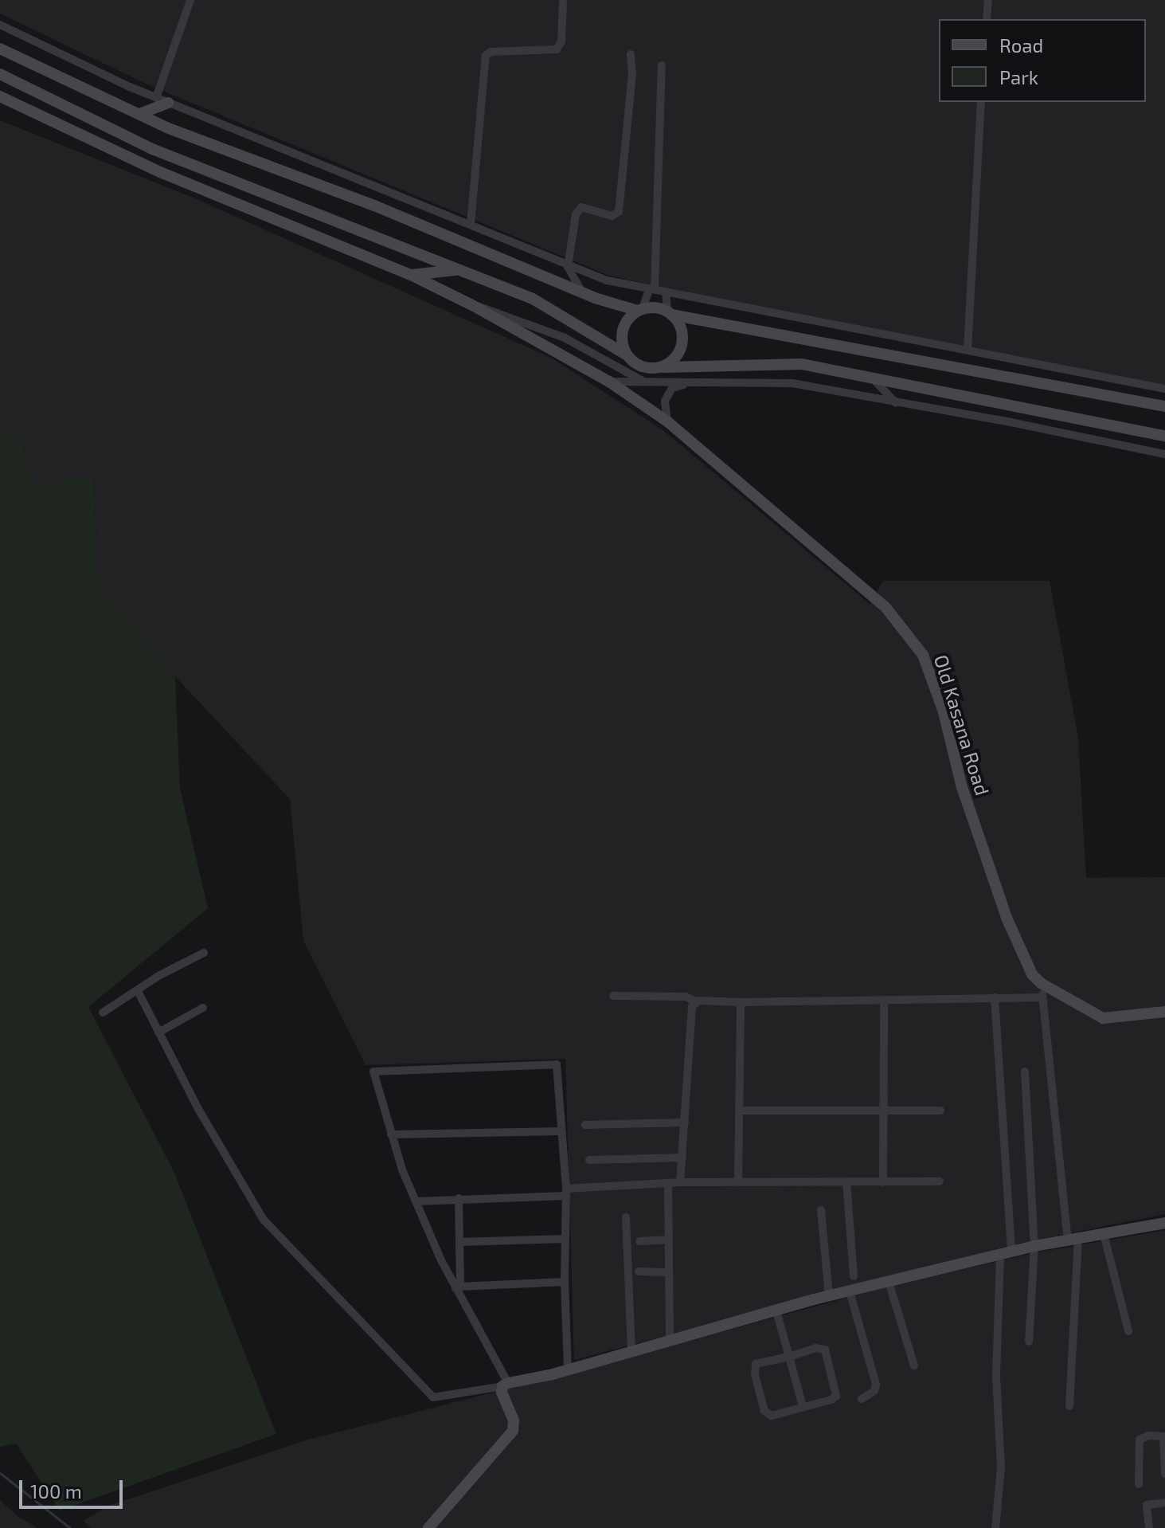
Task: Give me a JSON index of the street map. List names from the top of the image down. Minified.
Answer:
{"streets":{"main road":["Old Kasana Road"]},"legend":["Road","Park"],"scale_bar":"100 m"}
